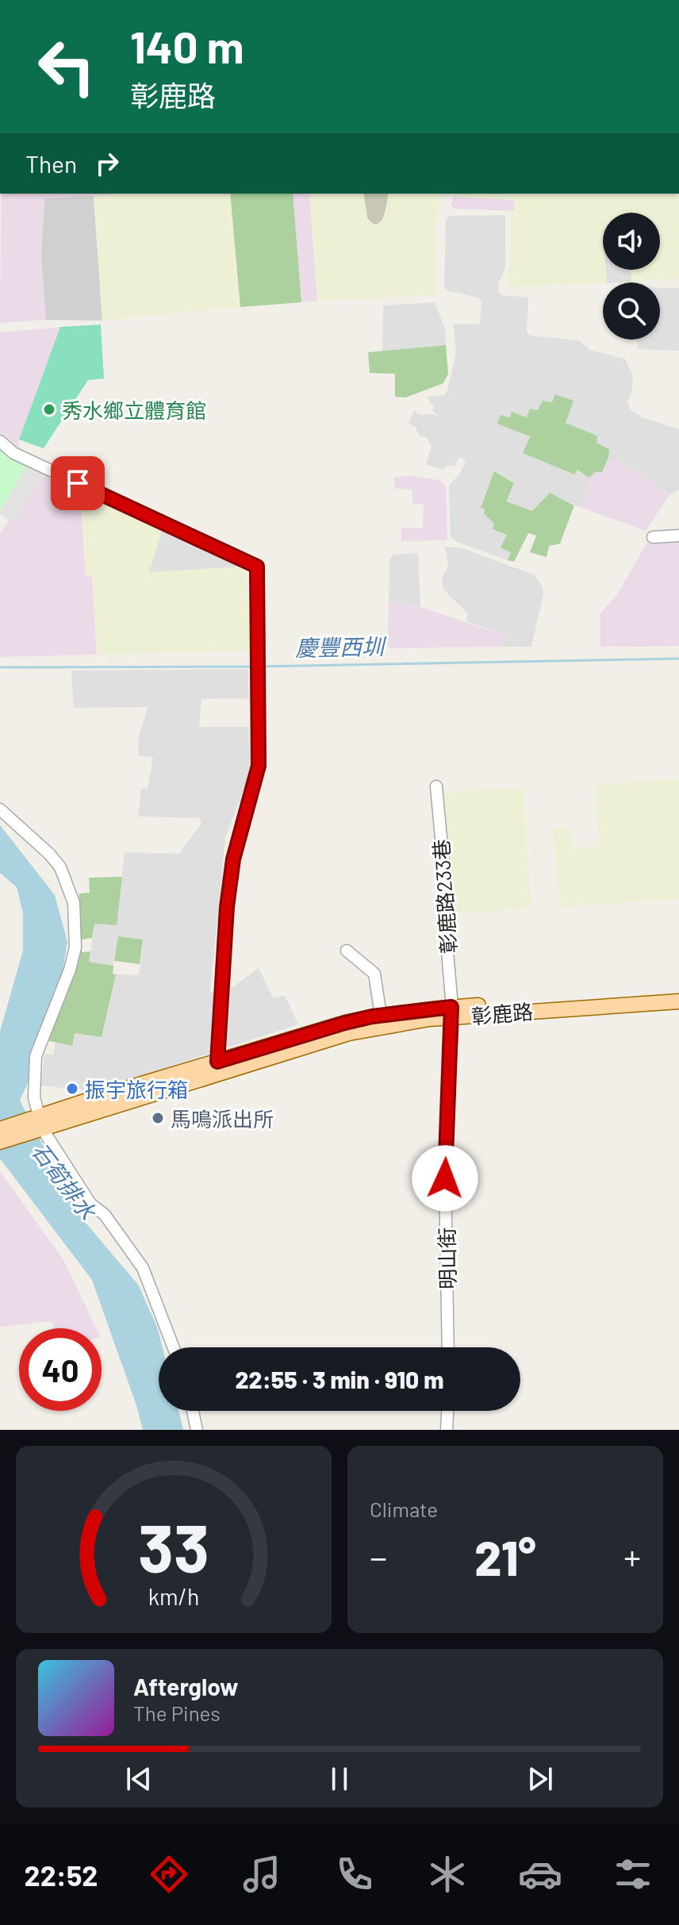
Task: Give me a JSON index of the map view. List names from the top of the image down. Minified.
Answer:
{"streets":{"main road":["彰鹿路"],"street":["彰鹿路233巷","明山街"]},"crossings":[["彰鹿路233巷","彰鹿路"],["彰鹿路233巷","明山街"],["彰鹿路","明山街"]],"water":["慶豐西圳","石筍排水"],"places":["秀水鄉立體育館","振宇旅行箱","馬鳴派出所"],"page":{"turn":["140 m","彰鹿路"],"then":"Then","limit":"40","trip":"22:55 · 3 min · 910 m","tile":"Climate","heat":["−","21°","+"],"song":["Afterglow","The Pines"],"tabs":"22:52","gauge":["33","km/h"]}}
